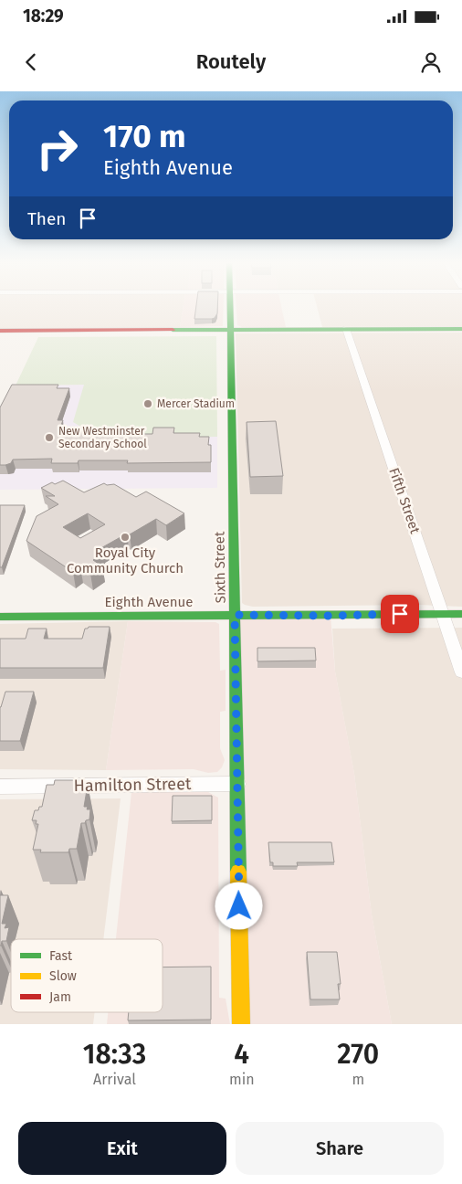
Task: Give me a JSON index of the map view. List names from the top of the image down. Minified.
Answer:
{"streets":{"street":["Fifth Street","Sixth Street","Eighth Avenue","Hamilton Street"]},"crossings":[["Fifth Street","Eighth Avenue"],["Sixth Street","Eighth Avenue"],["Sixth Street","Hamilton Street"]],"places":["Mercer Stadium","New Westminster Secondary School","Royal City Community Church"],"legend":["Fast","Slow","Jam"],"page":{"status":"18:29","header":"Routely","turn":["170 m","Eighth Avenue"],"then":"Then","eta":["18:33","Arrival","4","min","270","m"],"buttons":["Exit","Share"]}}
